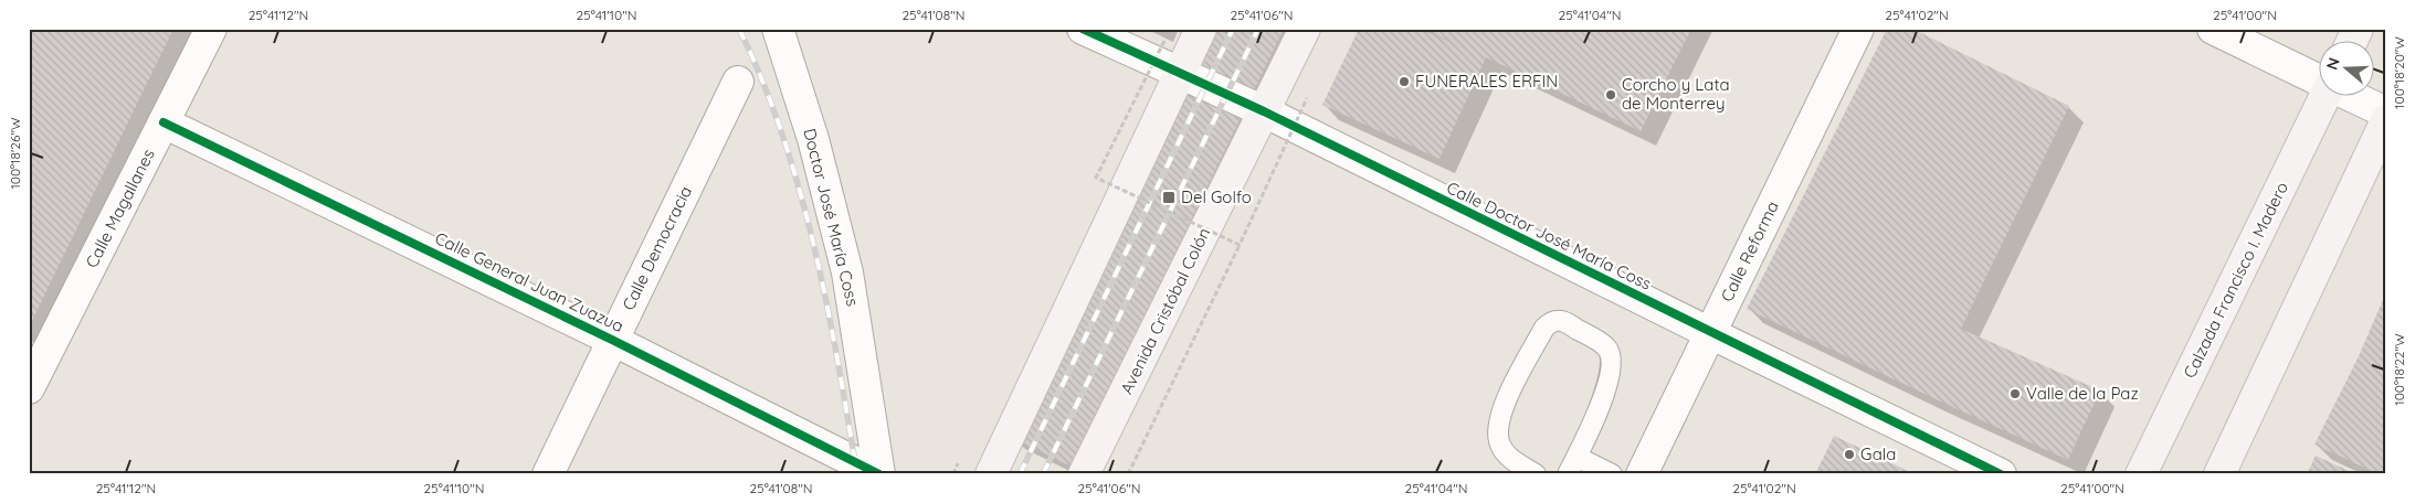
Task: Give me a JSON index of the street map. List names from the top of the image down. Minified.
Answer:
{"streets":{"main road":["Calzada Francisco I. Madero","Avenida Cristóbal Colón"],"street":["Calle Magallanes","Doctor José María Coss","Calle Doctor José María Coss","Calle Democracia","Calle Reforma","Calle General Juan Zuazua"]},"crossings":[["Calle Magallanes","Calle General Juan Zuazua"],["Doctor José María Coss","Calle General Juan Zuazua"],["Calle Doctor José María Coss","Calle Reforma"],["Calle Doctor José María Coss","Avenida Cristóbal Colón"],["Calle Democracia","Calle General Juan Zuazua"]],"places":{"other":["FUNERALES ERFIN","Corcho y Lata de Monterrey","Valle de la Paz","Gala"],"transit":["Del Golfo"]},"north":"left","coordinates":["25°41'12\"N","25°41'10\"N","25°41'08\"N","25°41'06\"N","25°41'04\"N","25°41'02\"N","25°41'00\"N","100°18'20\"W","100°18'26\"W","100°18'22\"W"]}
